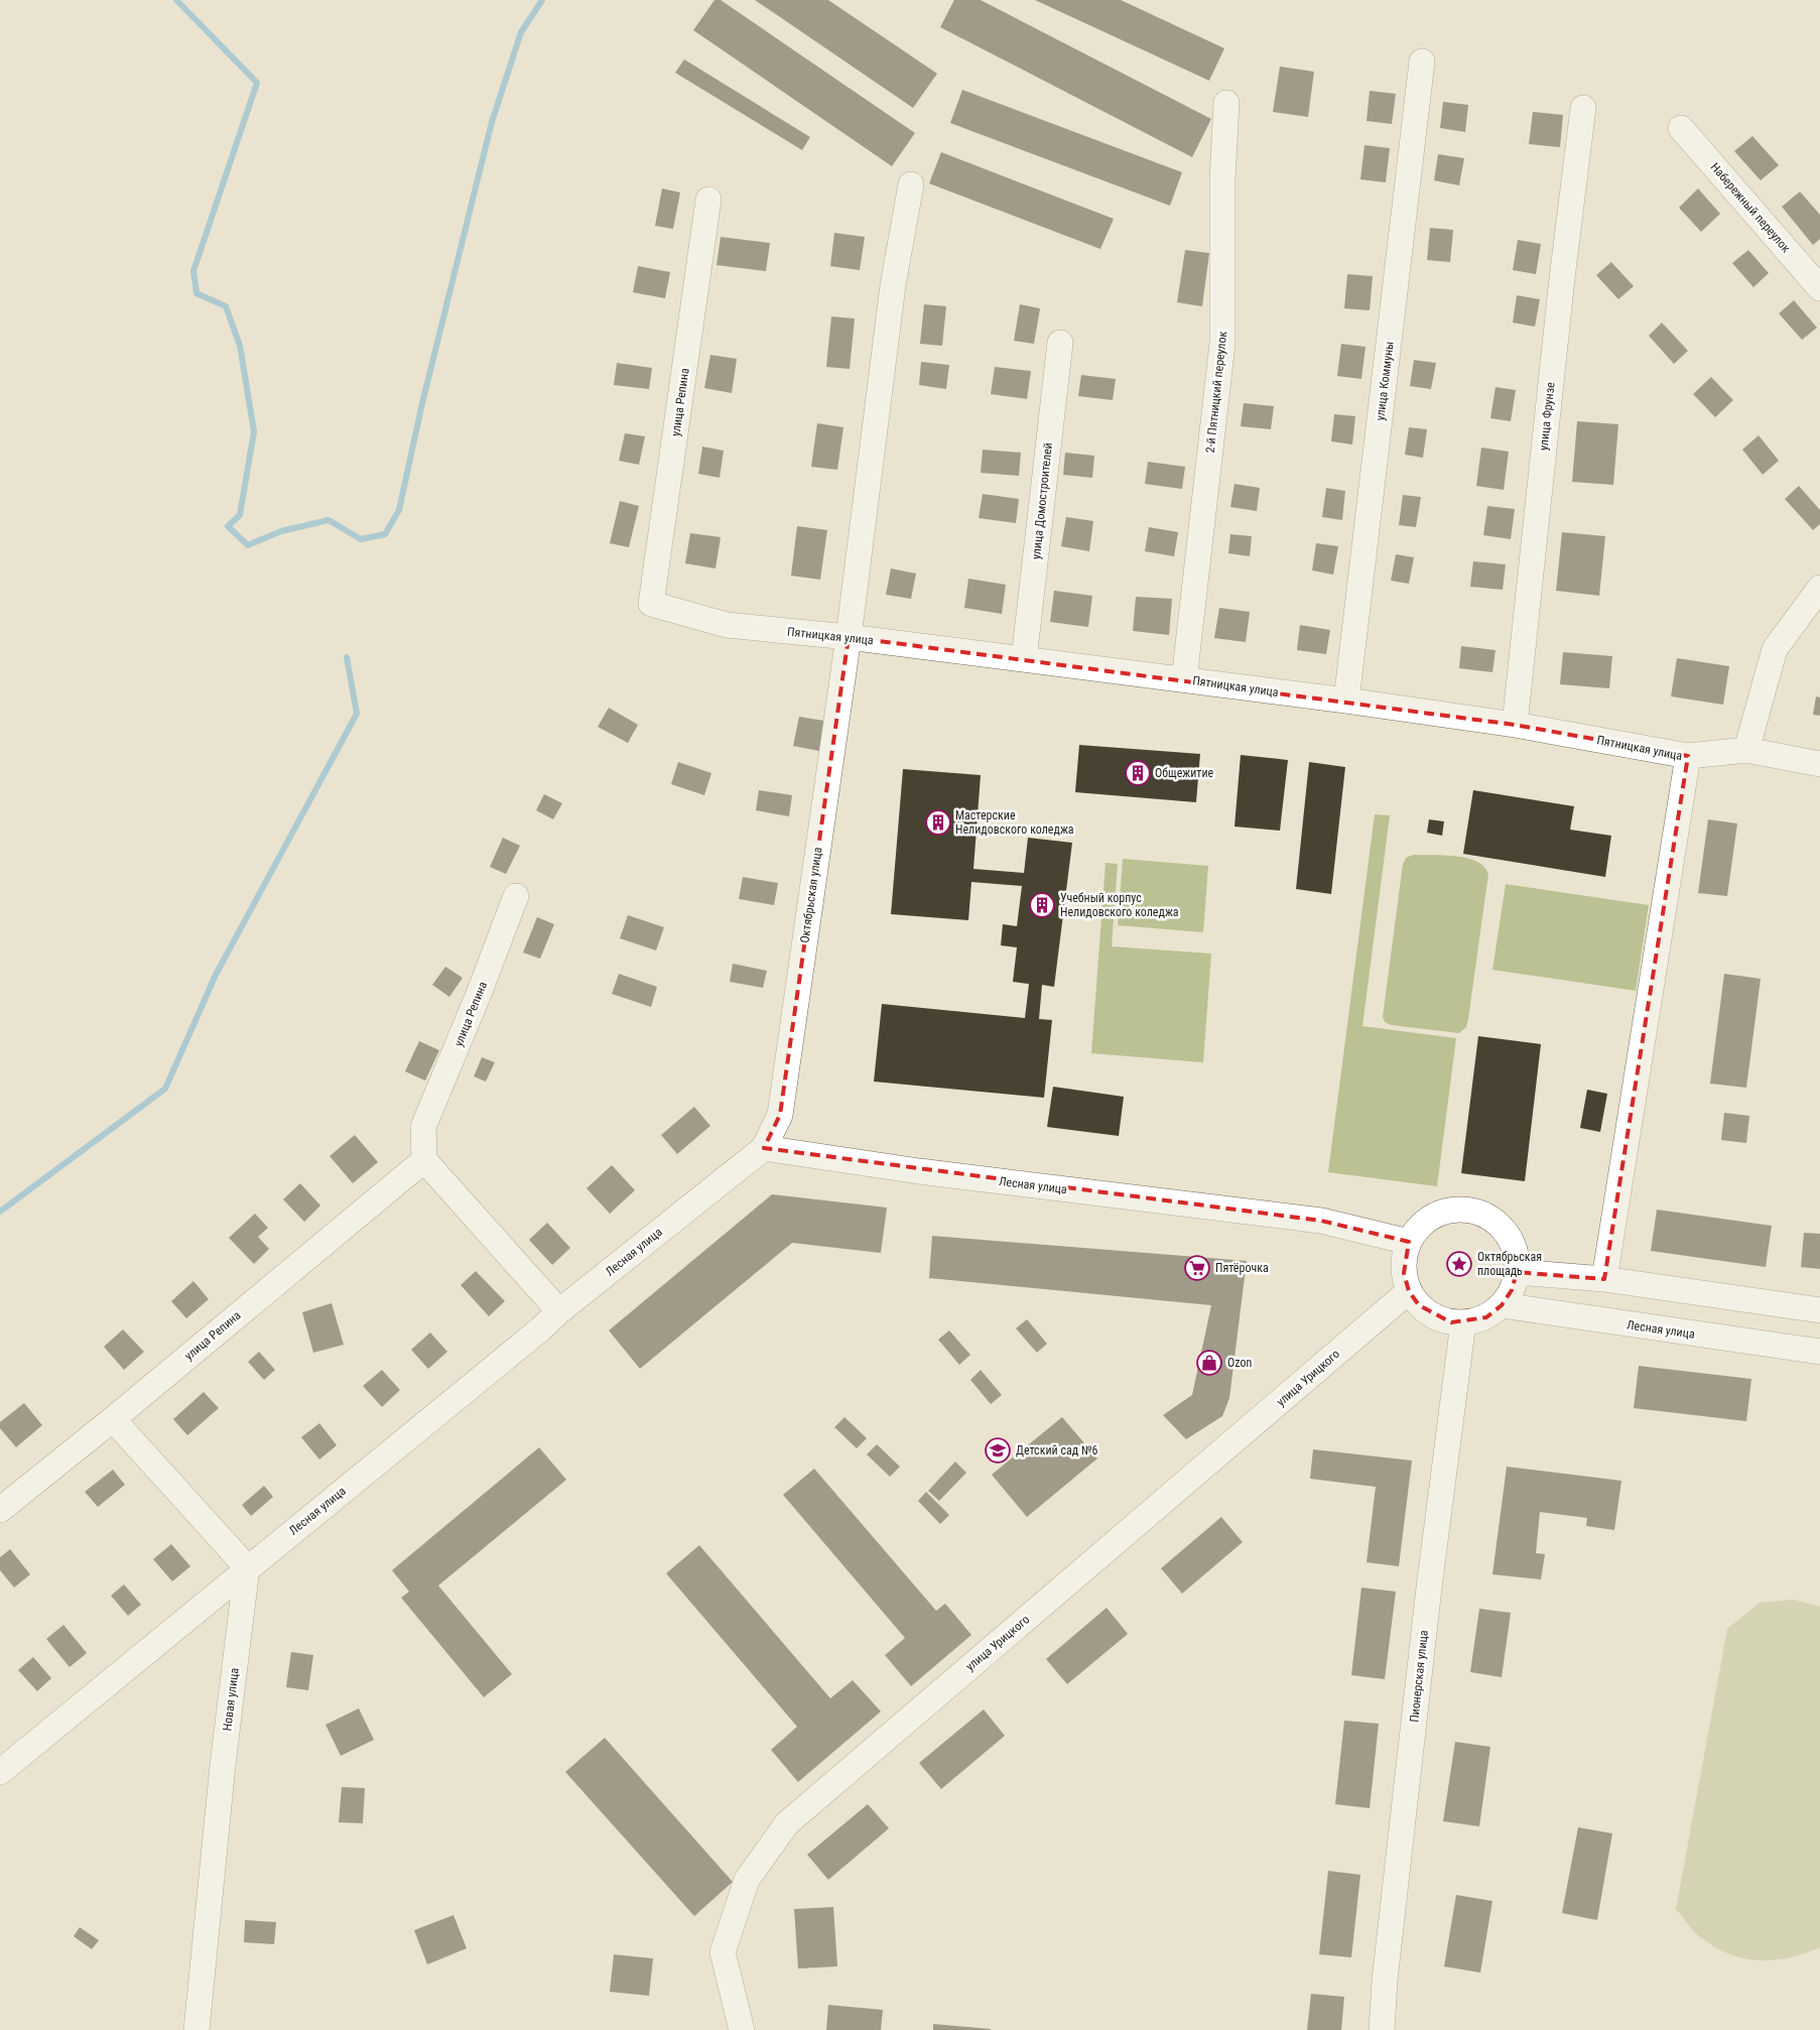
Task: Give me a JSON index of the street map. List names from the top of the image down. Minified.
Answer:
{"streets":{"street":["Набережный переулок","улица Коммуны","2-й Пятницкий переулок","улица Репина","улица Фрунзе","улица Домостроителей","Пятницкая улица","Октябрьская улица","Лесная улица","улица Урицкого","Пионерская улица","Новая улица"]},"crossings":[["улица Коммуны","Пятницкая улица"],["2-й Пятницкий переулок","Пятницкая улица"],["улица Репина","Пятницкая улица"],["улица Фрунзе","Пятницкая улица"],["улица Домостроителей","Пятницкая улица"],["Пятницкая улица","Октябрьская улица"],["Октябрьская улица","Лесная улица"],["Лесная улица","улица Урицкого"],["Лесная улица","Пионерская улица"],["Лесная улица","Новая улица"],["улица Урицкого","Пионерская улица"]],"places":{"building":["Общежитие","Мастерские Нелидовского коледжа","Учебный корпус Нелидовского коледжа"],"place":["Октябрьская площадь"],"supermarket":["Пятёрочка"],"shop":["Ozon"],"school or university":["Детский сад №6"]}}
